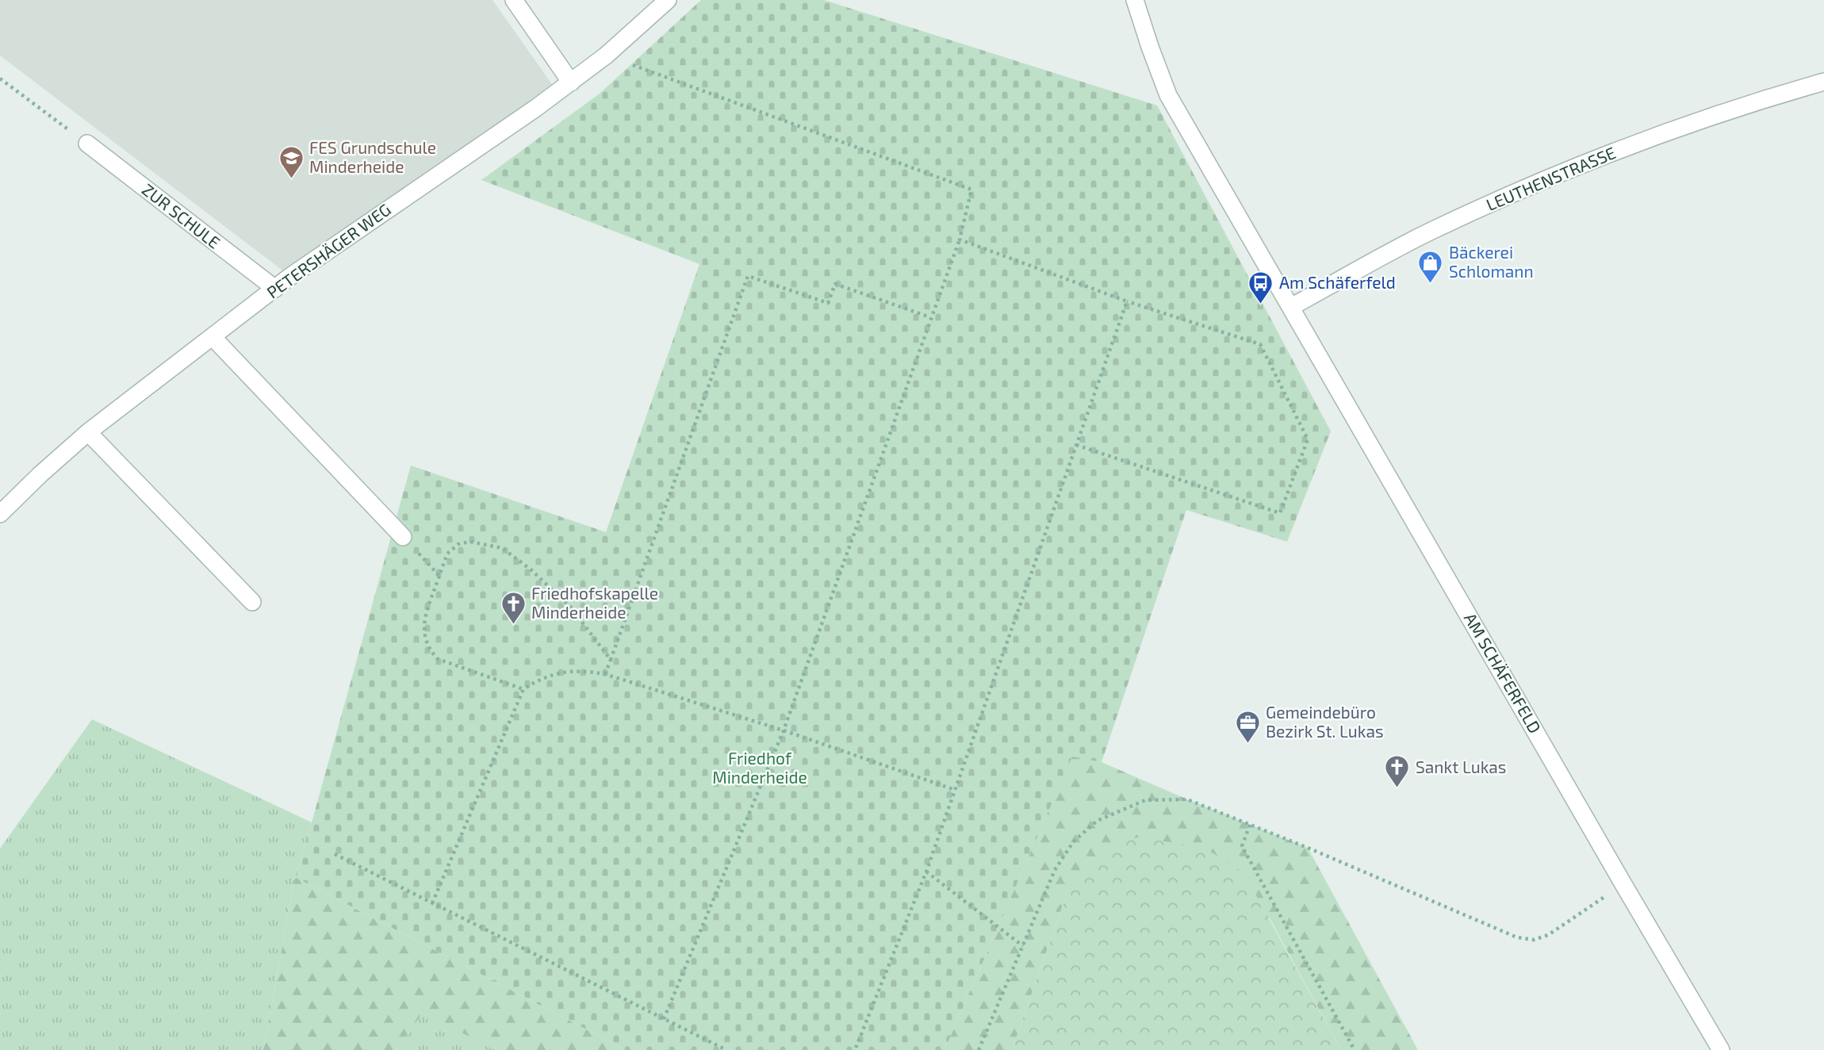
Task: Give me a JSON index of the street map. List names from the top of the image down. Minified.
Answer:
{"streets":{"street":["LEUTHENSTRASSE","ZUR SCHULE","PETERSHÄGER WEG","AM SCHÄFERFELD"]},"crossings":[["LEUTHENSTRASSE","AM SCHÄFERFELD"],["ZUR SCHULE","PETERSHÄGER WEG"]],"parks":["Friedhof Minderheide"],"places":{"school or university":["FES Grundschule Minderheide"],"shop":["Bäckerei Schlomann"],"bus stop":["Am Schäferfeld"],"church":["Friedhofskapelle Minderheide","Sankt Lukas"],"office":["Gemeindebüro Bezirk St. Lukas"]}}
